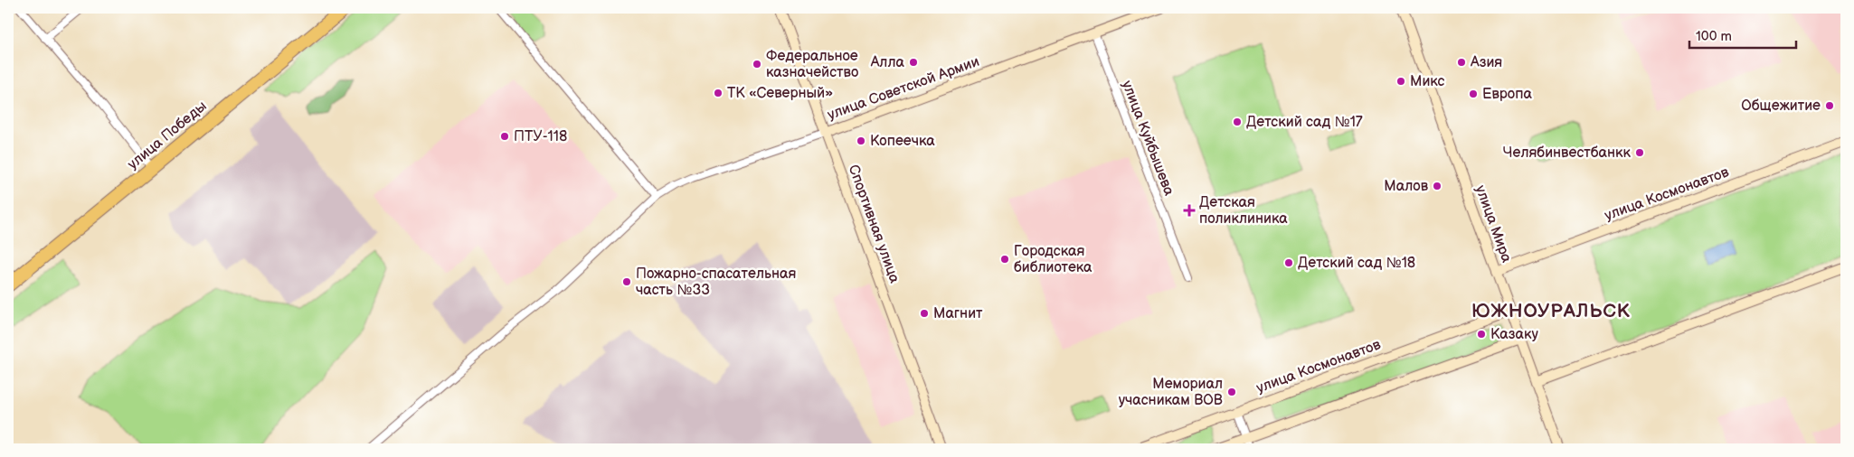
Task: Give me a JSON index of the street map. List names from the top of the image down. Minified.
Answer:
{"streets":{"highway":["улица Победы"],"street":["улица Советской Армии","улица Куйбышева","улица Космонавтов","Спортивная улица","улица Мира"]},"crossings":[["улица Советской Армии","улица Куйбышева"],["улица Советской Армии","Спортивная улица"],["улица Космонавтов","улица Мира"]],"districts":["ЮЖНОУРАЛЬСК"],"places":{"other":["Алла","Азия","Федеральное казначейство","Микс","ТК «Северный»","Европа","Общежитие","Детский сад №17","ПТУ-118","Копеечка","Челябинвестбанкк","Малов","Городская библиотека","Детский сад №18","Пожарно-спасательная часть №33","Магнит","Казаку","Мемориал учасникам ВОВ"],"health":["Детская поликлиника"]},"scale_bar":"100 m"}
